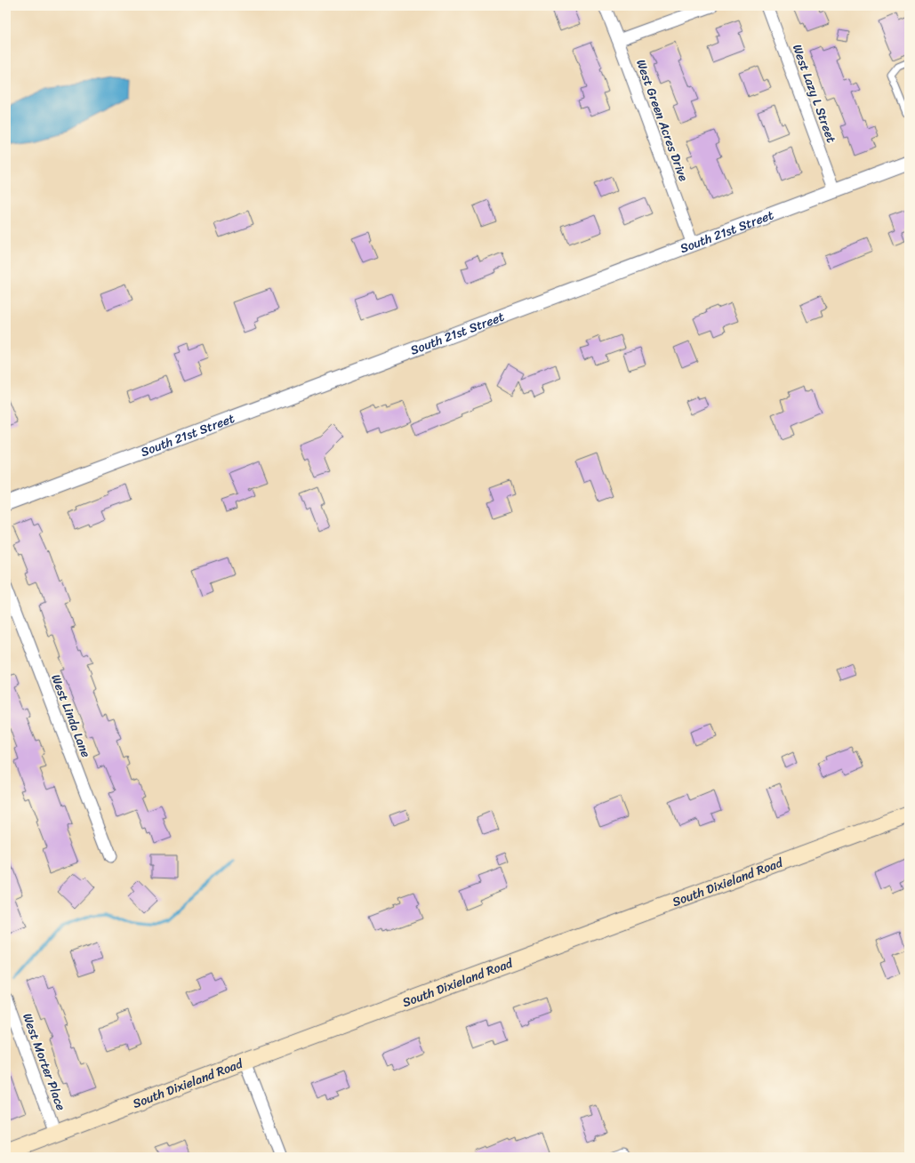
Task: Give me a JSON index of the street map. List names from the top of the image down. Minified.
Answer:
{"streets":{"main road":["South Dixieland Road"],"street":["West Lazy L Street","West Green Acres Drive","South 21st Street","West Linda Lane","West Morter Place"]},"crossings":[["West Lazy L Street","South 21st Street"],["West Green Acres Drive","South 21st Street"],["South Dixieland Road","West Morter Place"]]}
